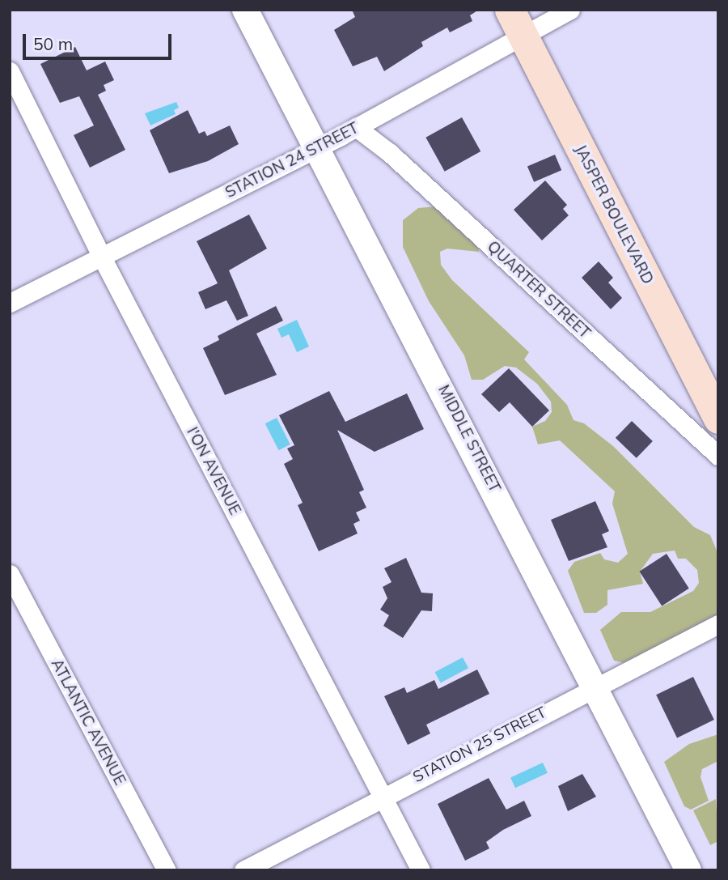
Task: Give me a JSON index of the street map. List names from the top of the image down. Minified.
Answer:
{"streets":{"main road":["JASPER BOULEVARD"],"street":["STATION 24 STREET","QUARTER STREET","MIDDLE STREET","I'ON AVENUE","ATLANTIC AVENUE","STATION 25 STREET"]},"crossings":[["STATION 24 STREET","JASPER BOULEVARD"],["STATION 24 STREET","QUARTER STREET"],["STATION 24 STREET","MIDDLE STREET"],["STATION 24 STREET","I'ON AVENUE"],["MIDDLE STREET","STATION 25 STREET"],["I'ON AVENUE","STATION 25 STREET"]],"scale_bar":"50 m"}
